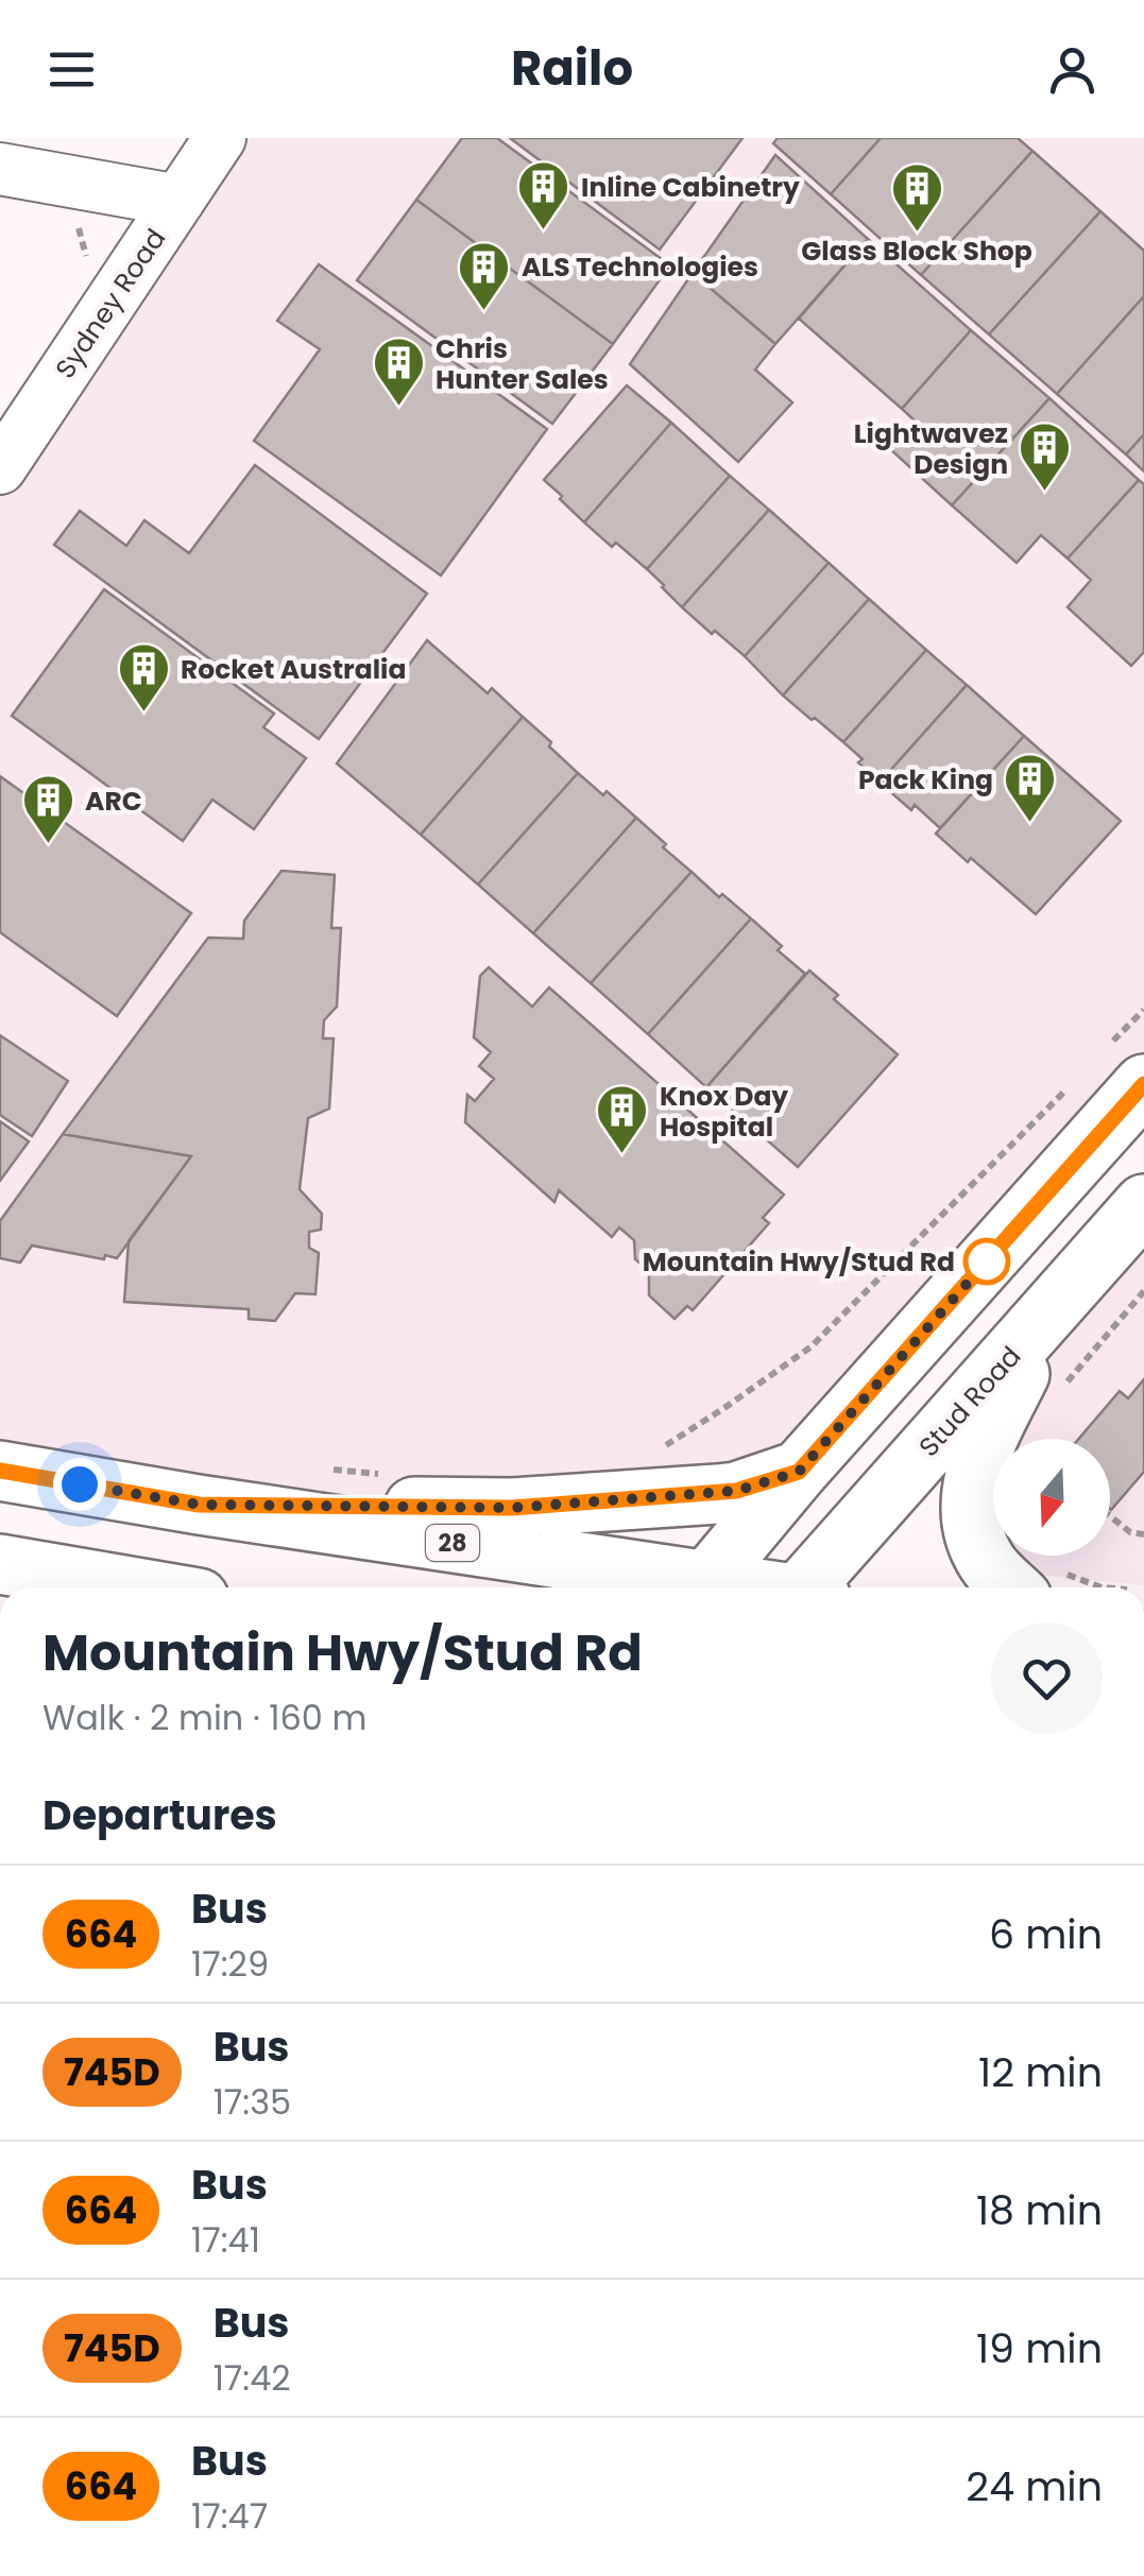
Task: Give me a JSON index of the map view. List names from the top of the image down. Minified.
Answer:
{"streets":{"main road":["Stud Road","28"],"street":["Sydney Road"]},"places":{"building":["Inline Cabinetry","Glass Block Shop","ALS Technologies","Chris Hunter Sales","Lightwavez Design","Rocket Australia","Pack King","ARC","Knox Day Hospital"],"other":["Mountain Hwy/Stud Rd"]},"lines":["bus line 664"],"north":"bottom","page":{"header":"Railo","heading":[["Mountain Hwy/Stud Rd","Walk · 2 min · 160 m"],"Departures"],"list":[{"mark":"664","name":"Bus","note":"17:29","value":"6 min"},{"mark":"745D","name":"Bus","note":"17:35","value":"12 min"},{"mark":"664","name":"Bus","note":"17:41","value":"18 min"},{"mark":"745D","name":"Bus","note":"17:42","value":"19 min"},{"mark":"664","name":"Bus","note":"17:47","value":"24 min"}]}}
